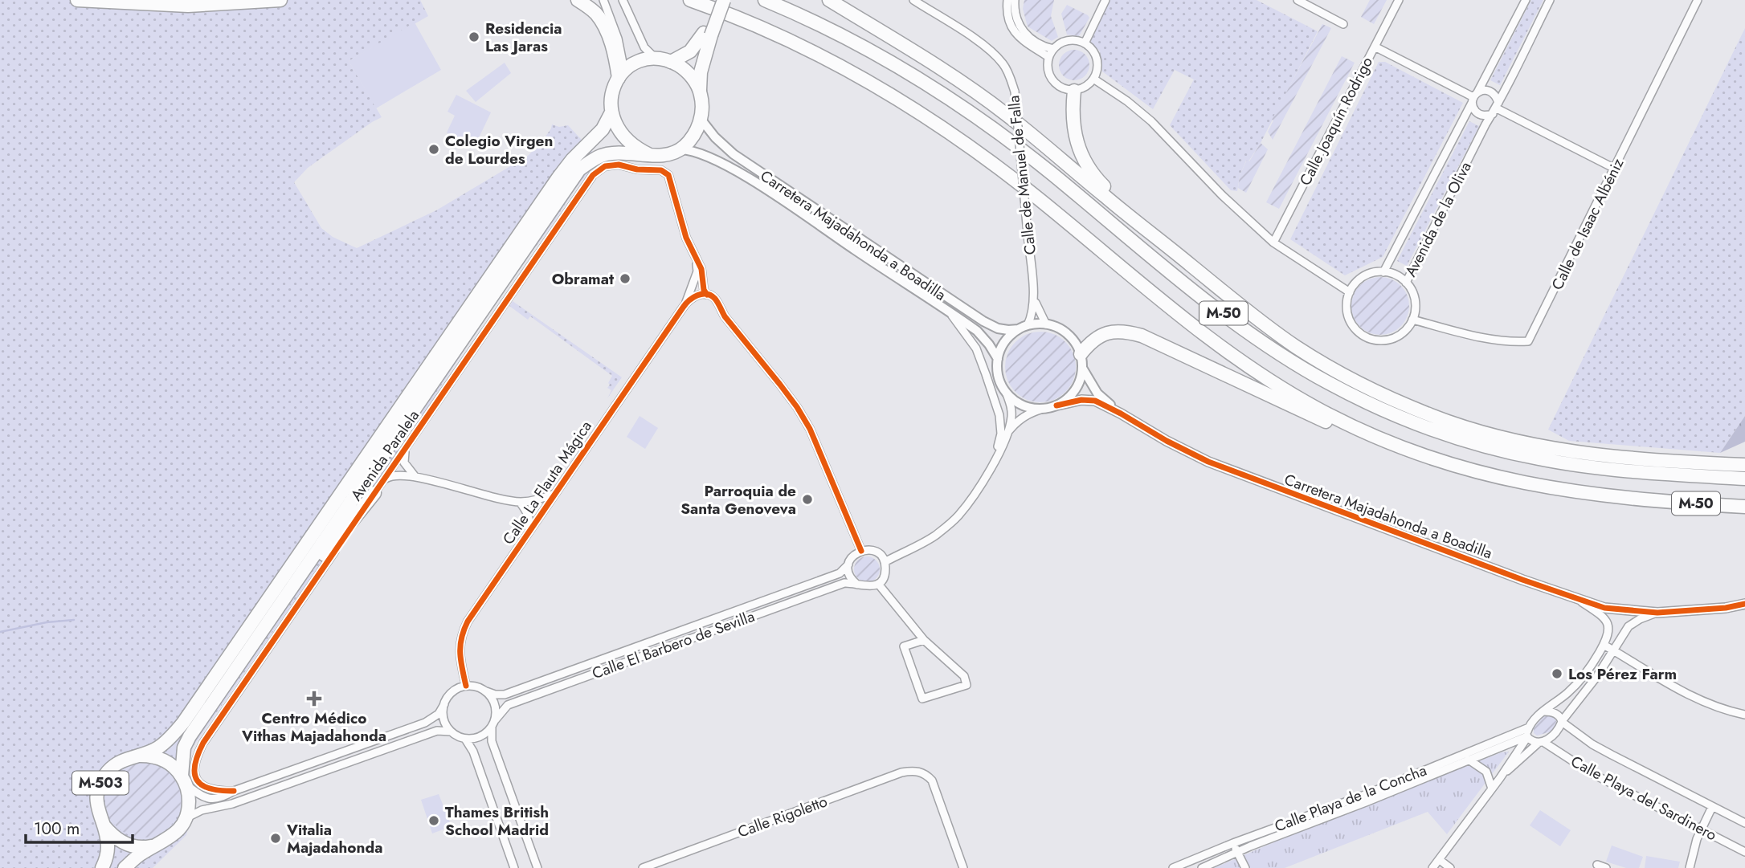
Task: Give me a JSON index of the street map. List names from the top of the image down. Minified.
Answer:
{"streets":{"highway":["M-50","M-503"],"street":["Calle Joaquín Rodrigo","Calle de Manuel de Falla","Avenida de la Oliva","Calle de Isaac Albéniz","Carretera Majadahonda a Boadilla","Avenida Paralela","Calle La Flauta Mágica","Calle El Barbero de Sevilla","Calle Playa de la Concha","Calle Playa del Sardinero","Calle Rigoletto"]},"crossings":[["Calle de Manuel de Falla","Carretera Majadahonda a Boadilla"],["Avenida de la Oliva","Calle de Isaac Albéniz"],["Carretera Majadahonda a Boadilla","M-503"],["Avenida Paralela","Calle La Flauta Mágica"],["Calle La Flauta Mágica","Calle El Barbero de Sevilla"],["Calle Playa de la Concha","Calle Playa del Sardinero"]],"places":{"other":["Residencia Las Jaras","Colegio Virgen de Lourdes","Obramat","Parroquia de Santa Genoveva","Los Pérez Farm","Thames British School Madrid","Vitalia Majadahonda"],"health":["Centro Médico Vithas Majadahonda"]},"scale_bar":"100 m"}
